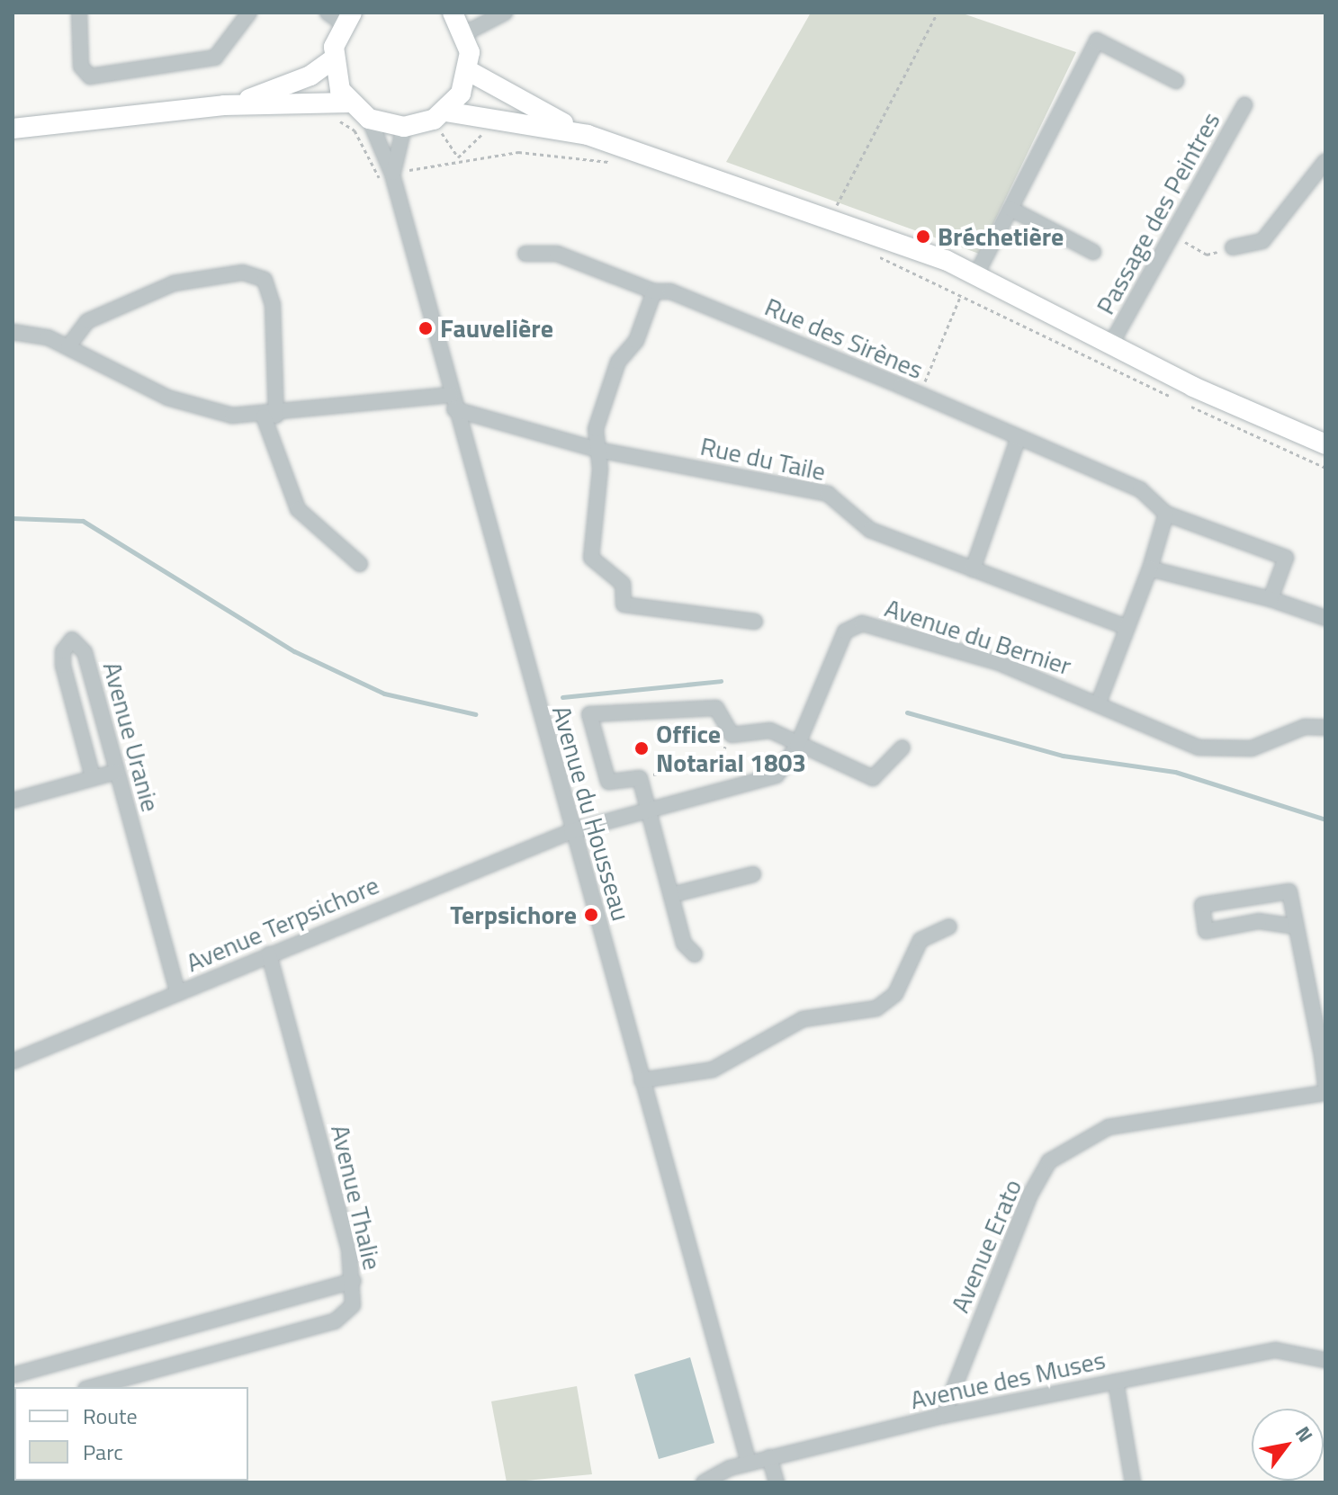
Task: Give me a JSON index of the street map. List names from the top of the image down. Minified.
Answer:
{"streets":{"street":["Passage des Peintres","Rue des Sirènes","Rue du Taile","Avenue du Bernier","Avenue Uranie","Avenue du Housseau","Avenue Terpsichore","Avenue Thalie","Avenue Erato","Avenue des Muses"]},"crossings":[["Rue du Taile","Avenue du Housseau"],["Avenue du Bernier","Avenue du Housseau"],["Avenue du Bernier","Avenue Terpsichore"],["Avenue Uranie","Avenue Terpsichore"],["Avenue du Housseau","Avenue Terpsichore"],["Avenue du Housseau","Avenue des Muses"],["Avenue Terpsichore","Avenue Thalie"],["Avenue Erato","Avenue des Muses"]],"places":["Bréchetière","Fauvelière","Office Notarial 1803","Terpsichore"],"legend":["Route","Parc"],"north":"top right"}
